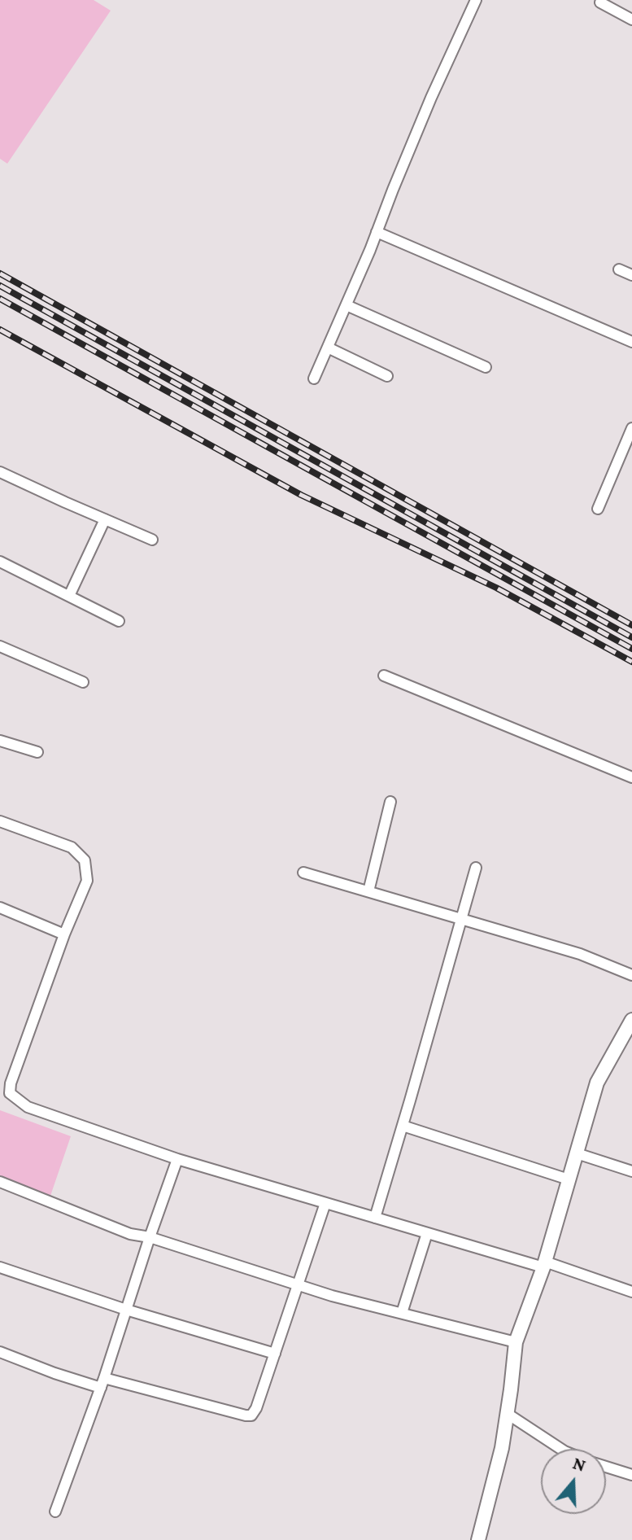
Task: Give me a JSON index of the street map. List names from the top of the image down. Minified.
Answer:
{"north":"top"}
